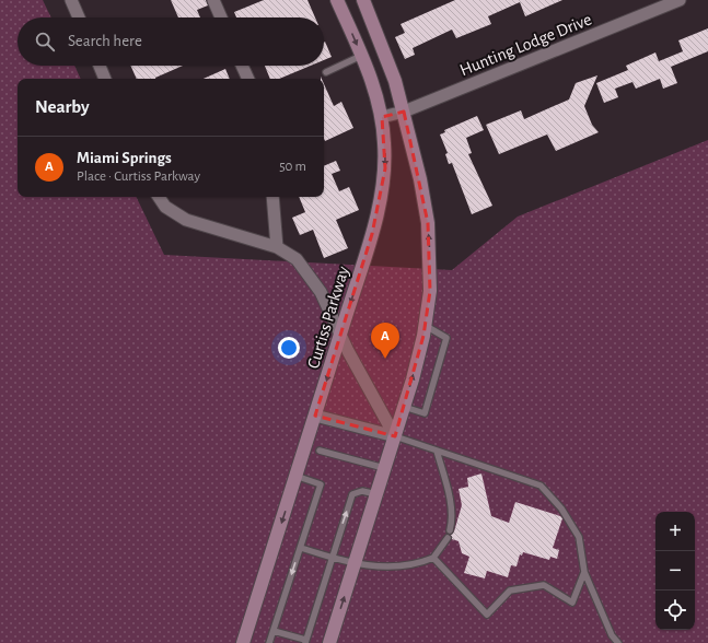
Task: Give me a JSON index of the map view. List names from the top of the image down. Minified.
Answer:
{"streets":{"main road":["Curtiss Parkway"],"street":["Hunting Lodge Drive"]},"crossings":[["Hunting Lodge Drive","Curtiss Parkway"]],"page":{"search":"Search here","heading":"Nearby","list":[{"mark":"A","name":"Miami Springs","note":"Place · Curtiss Parkway","value":"50 m"}],"pins":"A","map_buttons":["+","−"]}}
